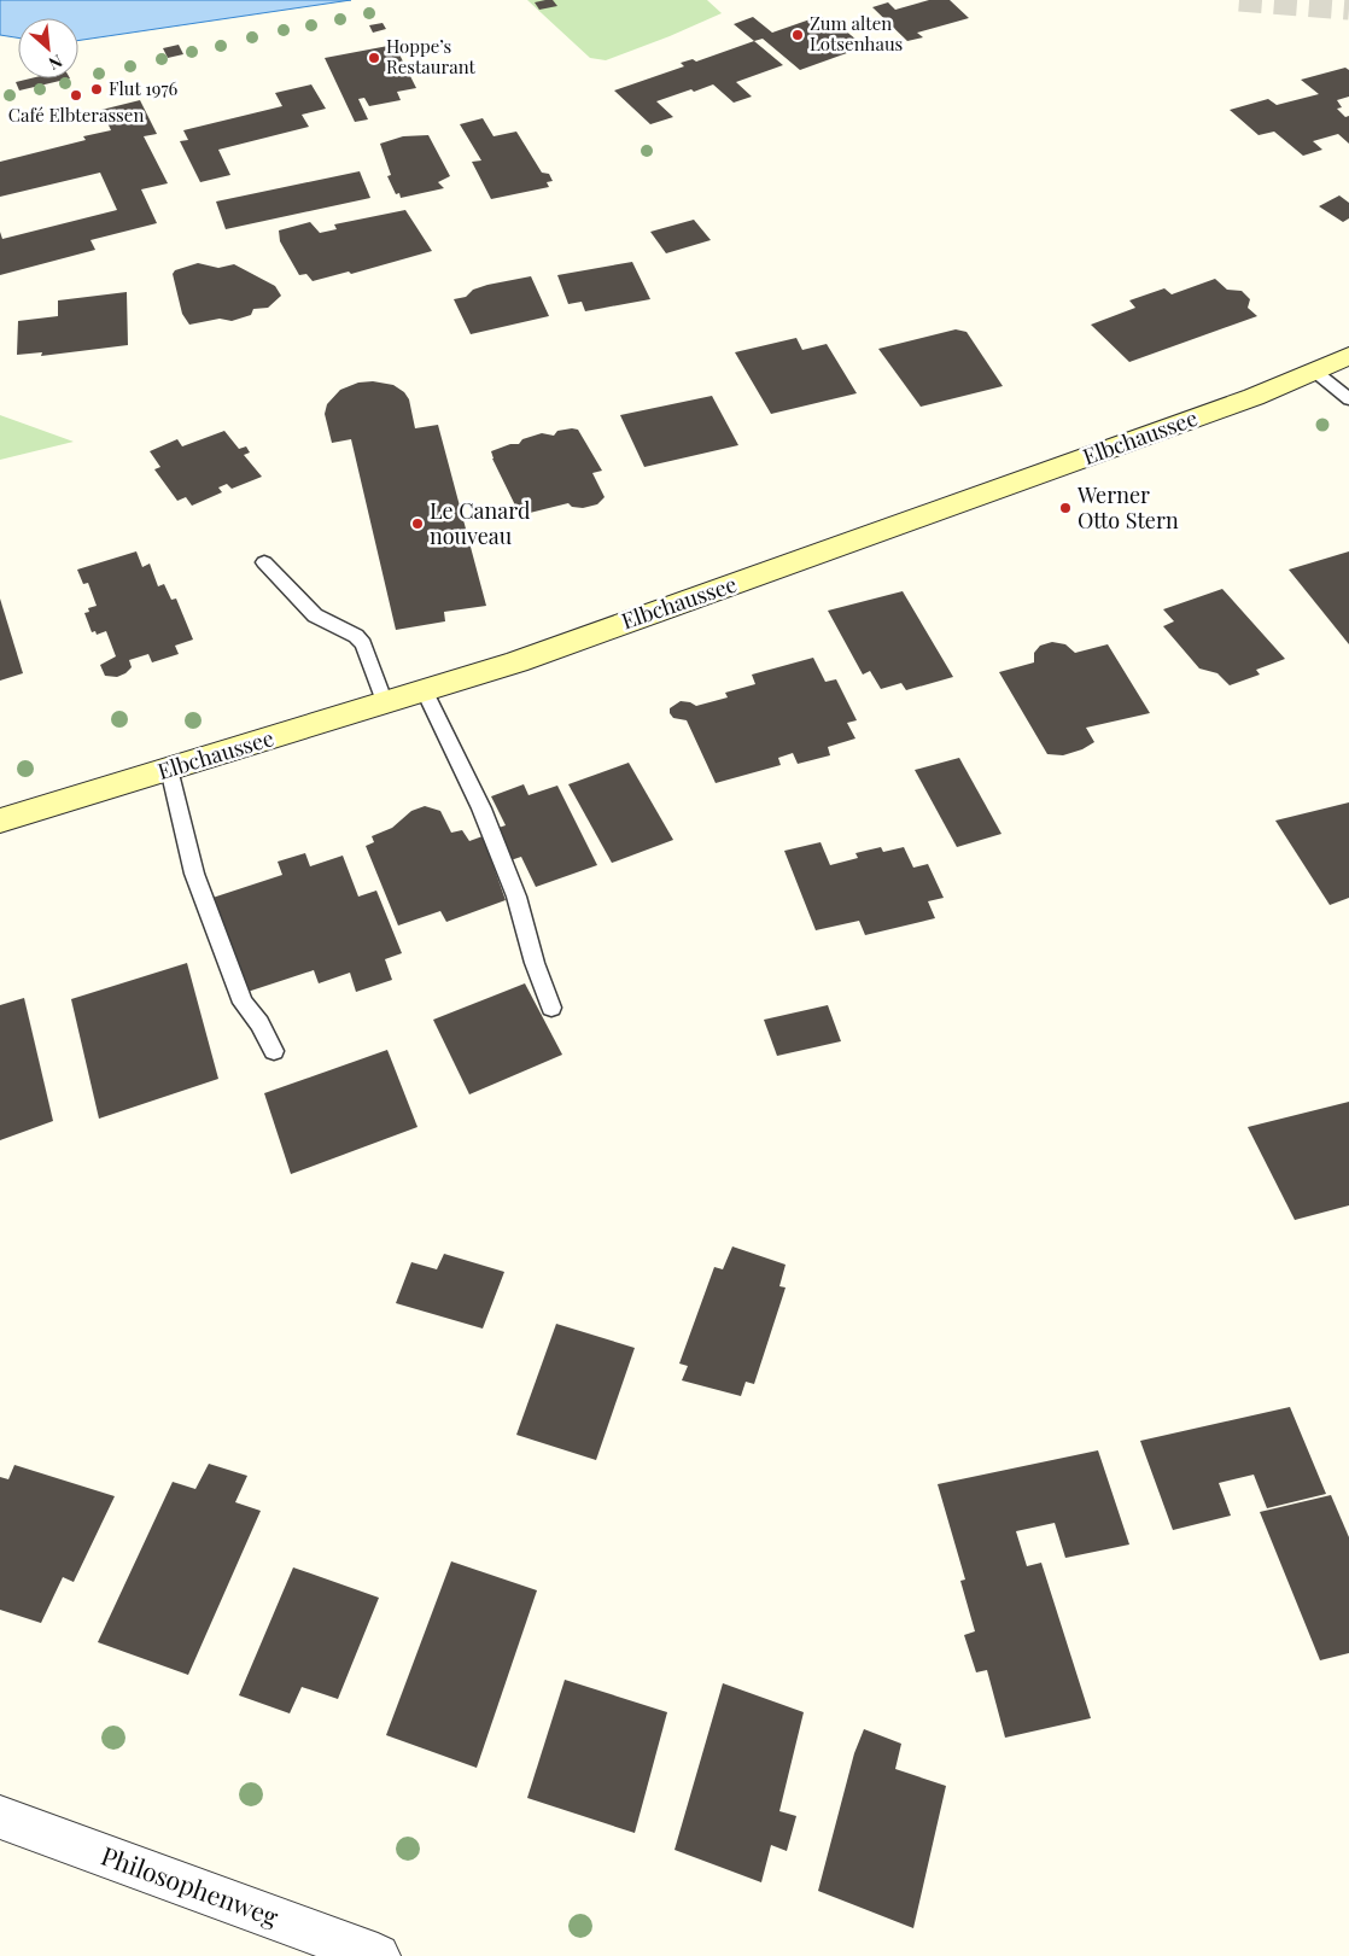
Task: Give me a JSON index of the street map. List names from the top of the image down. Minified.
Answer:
{"streets":{"main road":["Elbchaussee"],"street":["Philosophenweg"]},"places":["Zum alten Lotsenhaus","Hoppe’s Restaurant","Flut 1976","Café Elbterassen","Werner Otto Stern","Le Canard nouveau"],"north":"bottom right"}
